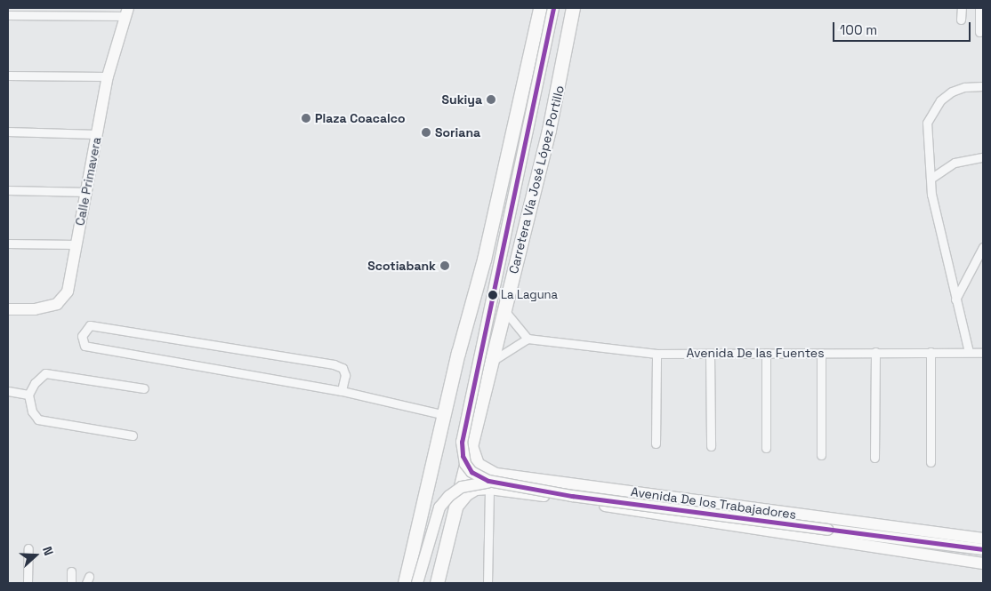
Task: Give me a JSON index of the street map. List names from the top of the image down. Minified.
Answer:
{"streets":{"main road":["Carretera Vía José López Portillo","Calle Primavera","Avenida De los Trabajadores"],"street":["Avenida De las Fuentes"]},"crossings":[["Carretera Vía José López Portillo","Avenida De los Trabajadores"]],"places":["Sukiya","Plaza Coacalco","Soriana","Scotiabank","La Laguna"],"scale_bar":"100 m","north":"right"}
